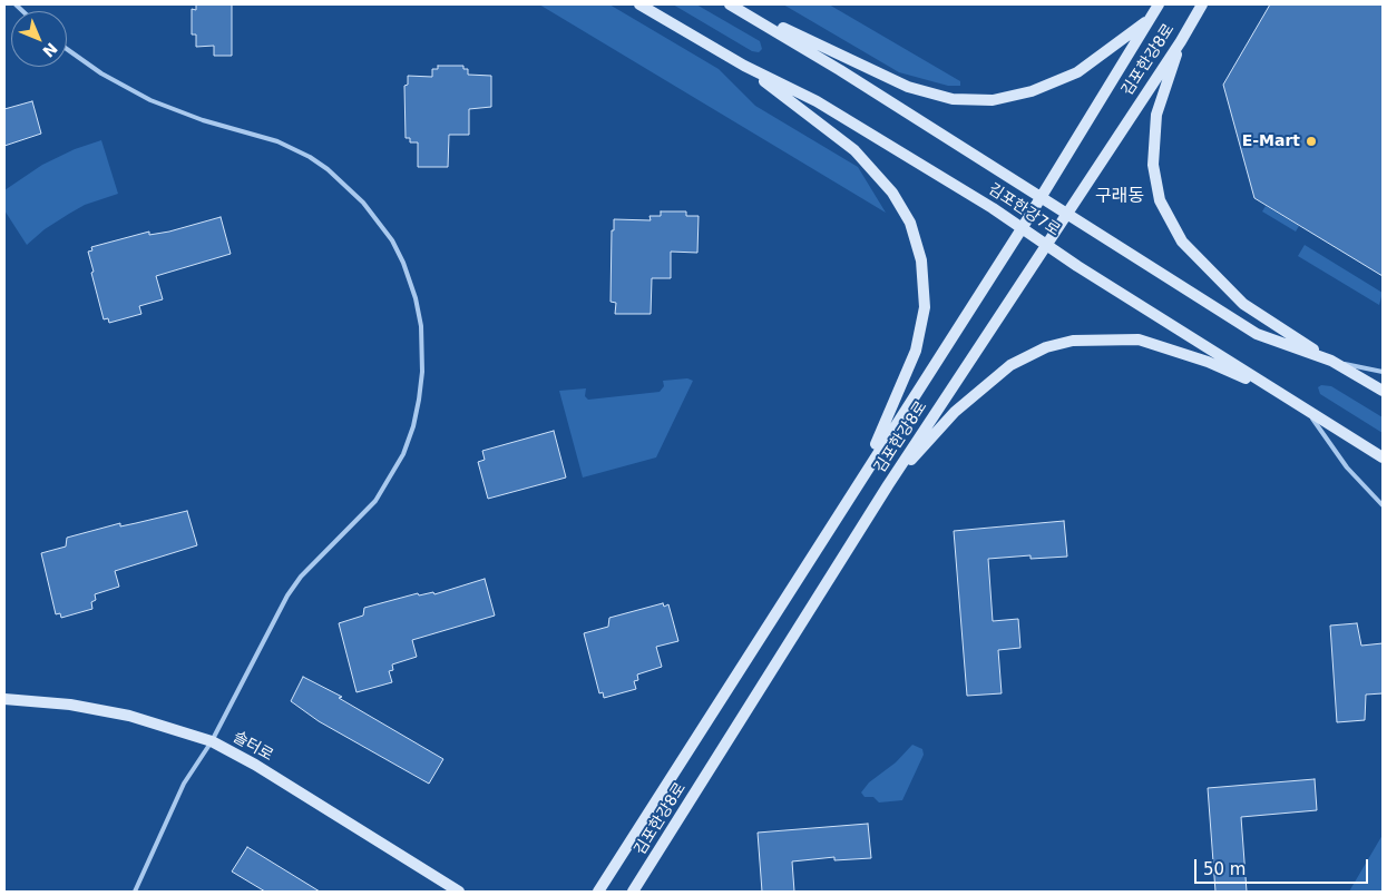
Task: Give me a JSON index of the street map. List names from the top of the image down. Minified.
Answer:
{"streets":{"street":["김포한강8로","김포한강7로","솔터로"]},"crossings":[["김포한강8로","김포한강7로"]],"districts":["구래동"],"places":["E-Mart"],"scale_bar":"50 m","north":"bottom right"}
